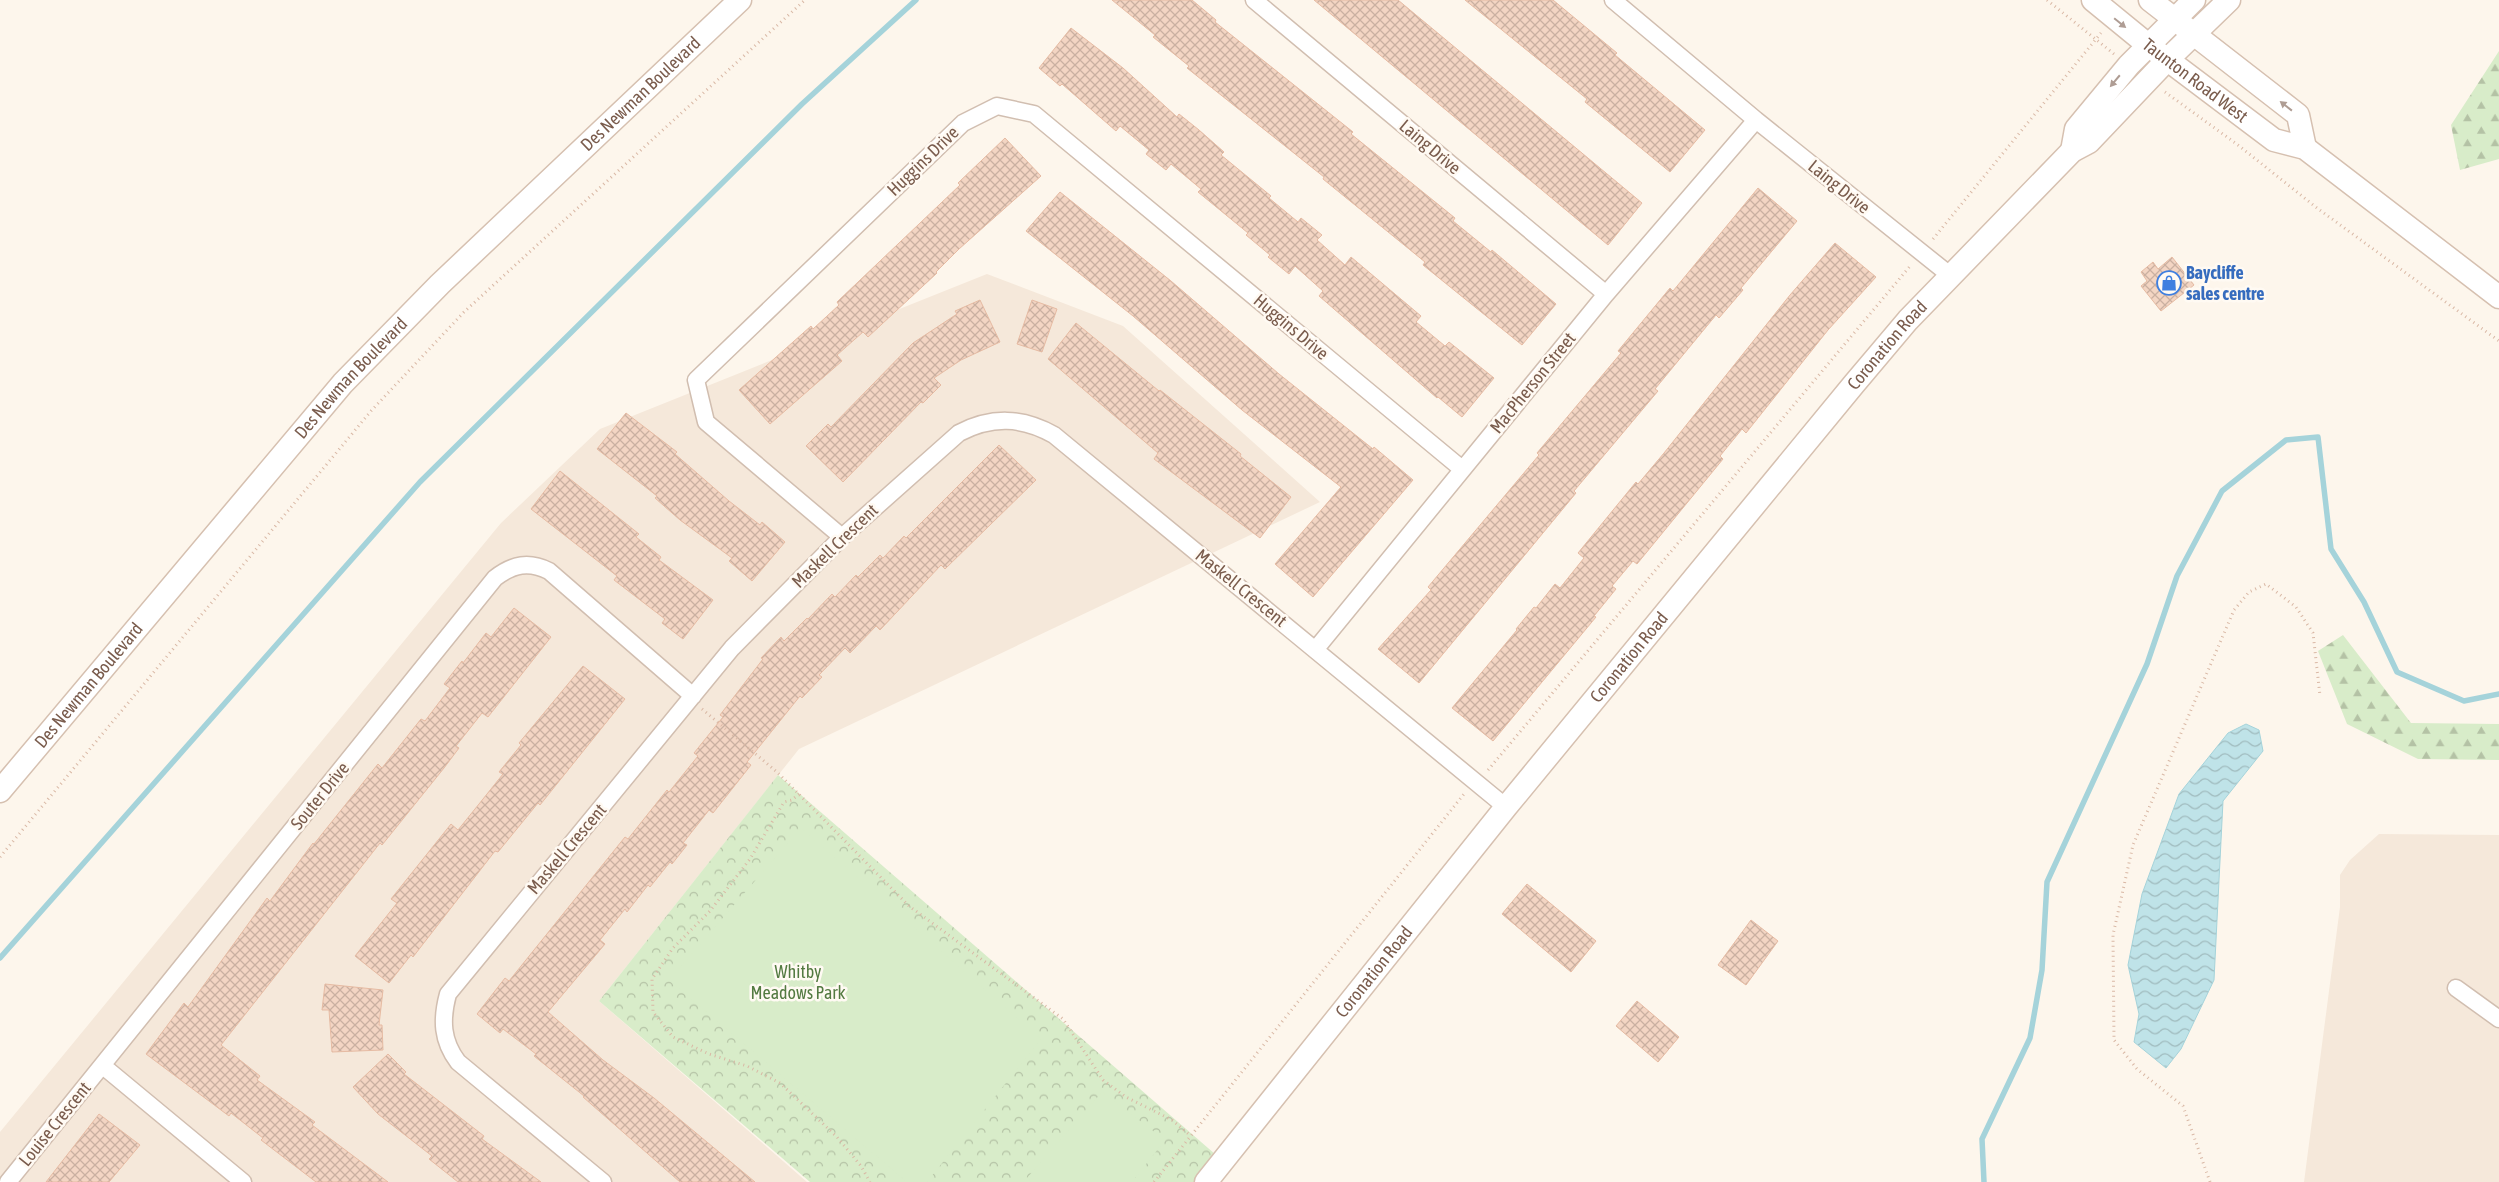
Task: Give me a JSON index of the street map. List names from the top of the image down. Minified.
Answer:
{"streets":{"street":["Taunton Road West","Des Newman Boulevard","Laing Drive","Huggins Drive","Coronation Road","MacPherson Street","Maskell Crescent","Souter Drive","Louise Crescent"]},"crossings":[["Taunton Road West","Coronation Road"],["Laing Drive","Coronation Road"],["Laing Drive","MacPherson Street"],["Huggins Drive","MacPherson Street"],["Huggins Drive","Maskell Crescent"],["Coronation Road","Maskell Crescent"],["MacPherson Street","Maskell Crescent"],["Maskell Crescent","Souter Drive"],["Souter Drive","Louise Crescent"]],"parks":["Whitby Meadows Park"],"places":{"shop":["Baycliffe sales centre"]}}
